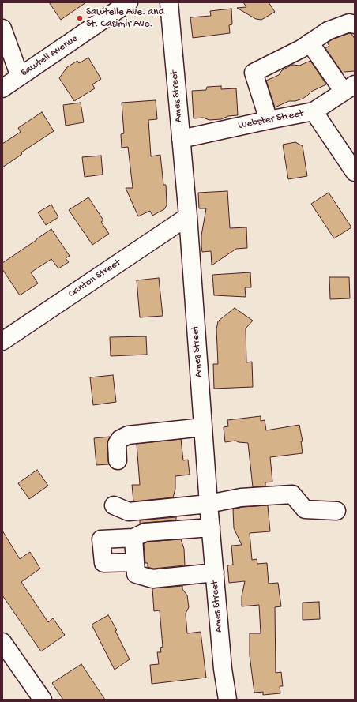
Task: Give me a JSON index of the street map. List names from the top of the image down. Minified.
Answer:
{"streets":{"street":["Sawtell Avenue","Ames Street","Webster Street","Canton Street"]},"crossings":[["Ames Street","Webster Street"],["Ames Street","Canton Street"]],"places":["Sawtelle Ave. and St. Casimir Ave."]}
